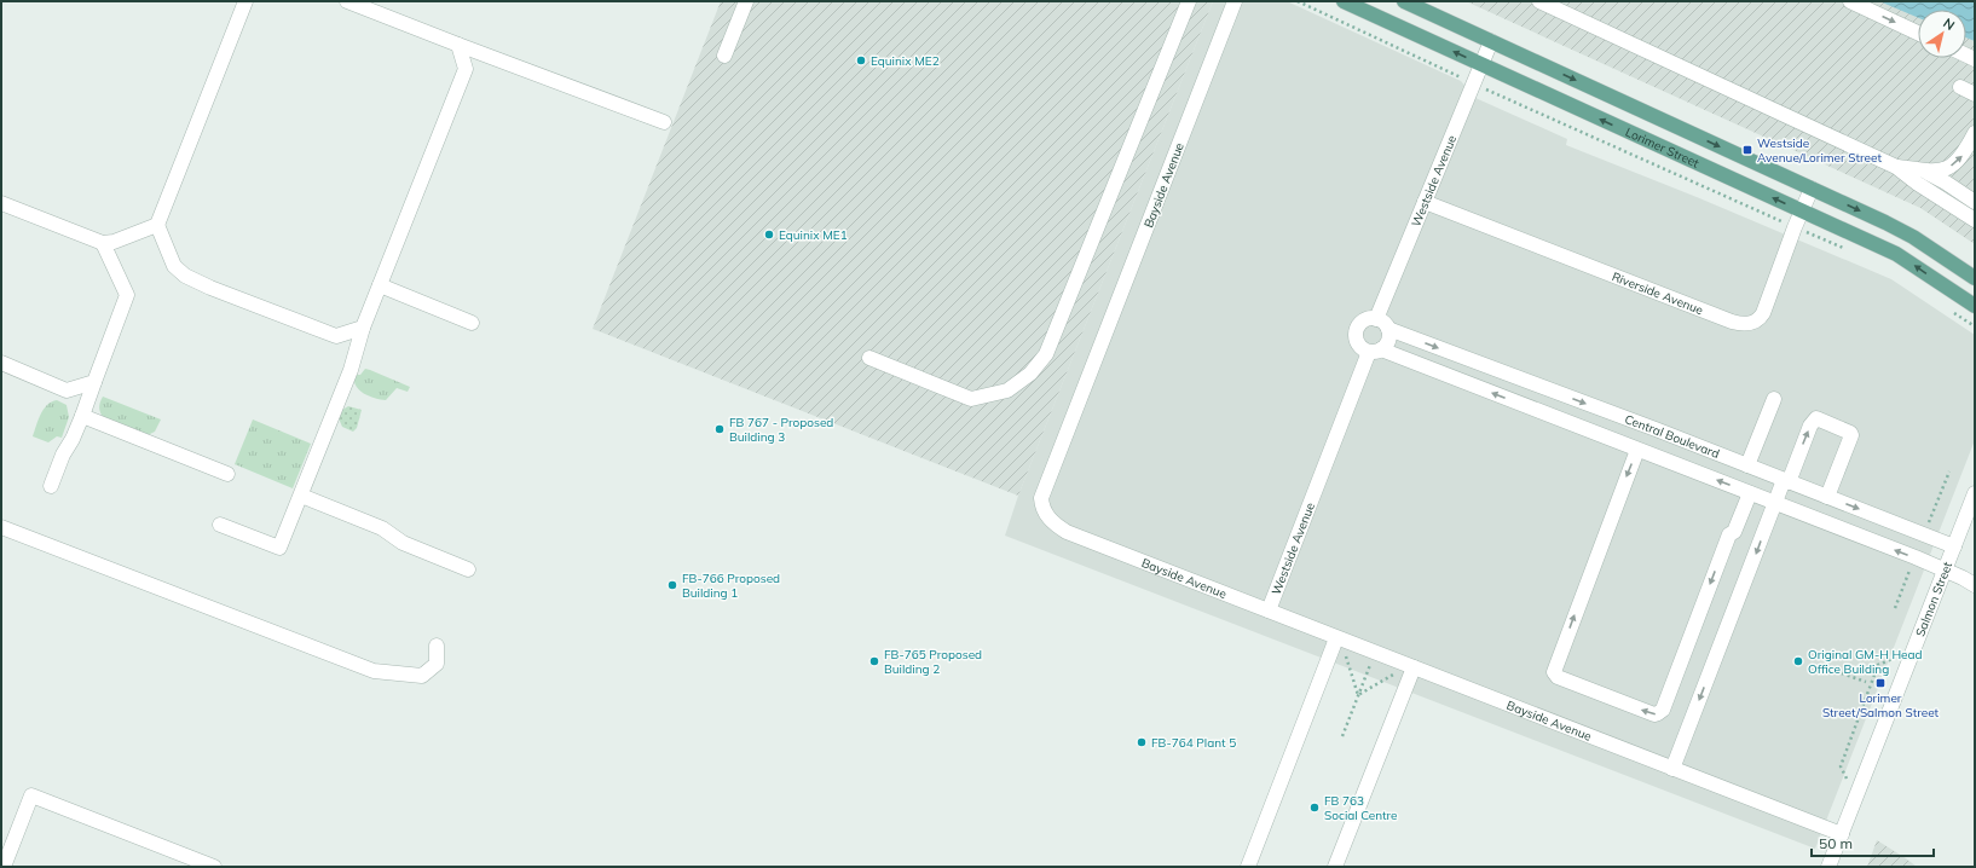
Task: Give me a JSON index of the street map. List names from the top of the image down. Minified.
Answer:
{"streets":{"main road":["Lorimer Street"],"street":["Westside Avenue","Bayside Avenue","Riverside Avenue","Central Boulevard","Salmon Street"]},"crossings":[["Lorimer Street","Westside Avenue"],["Lorimer Street","Riverside Avenue"],["Westside Avenue","Bayside Avenue"],["Westside Avenue","Riverside Avenue"],["Westside Avenue","Central Boulevard"],["Bayside Avenue","Salmon Street"],["Central Boulevard","Salmon Street"]],"places":{"other":["Equinix ME2","Equinix ME1","FB 767 - Proposed Building 3","FB-766 Proposed Building 1","FB-765 Proposed Building 2","Original GM-H Head Office Building","FB-764 Plant 5","FB 763 Social Centre"],"transit":["Westside Avenue/Lorimer Street","Lorimer Street/Salmon Street"]},"scale_bar":"50 m","north":"top right"}
